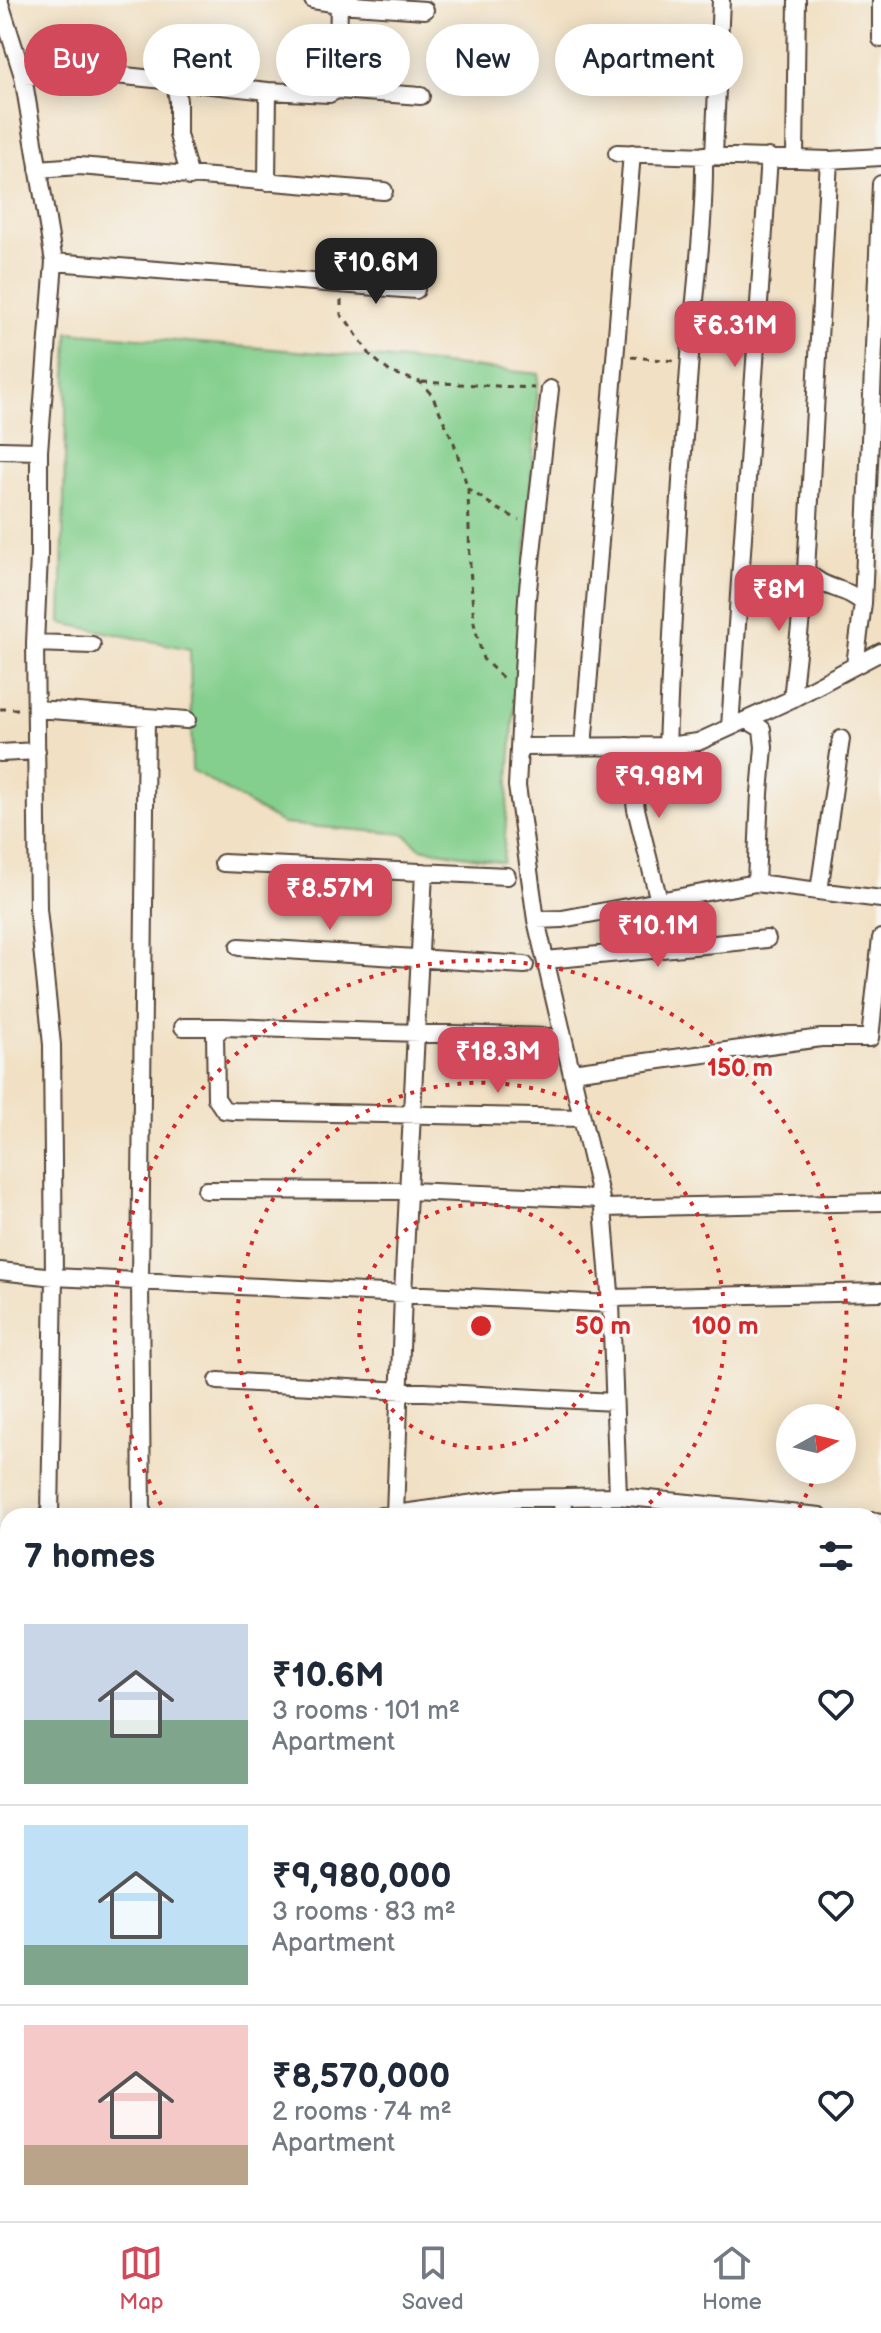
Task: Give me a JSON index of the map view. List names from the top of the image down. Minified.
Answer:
{"north":"right","page":{"chip":["Buy","Rent","Filters","New","Apartment"],"price":["₹10.6M","₹6.31M","₹8M","₹9.98M","₹8.57M","₹10.1M","₹18.3M"],"heading":"7 homes","list":[{"name":"₹10.6M","note":"3 rooms · 101 m² · Apartment"},{"name":"₹9,980,000","note":"3 rooms · 83 m² · Apartment"},{"name":"₹8,570,000","note":"2 rooms · 74 m² · Apartment"}],"tabs":["Map","Saved","Home"]},"rings":["150 m","50 m","100 m"]}
